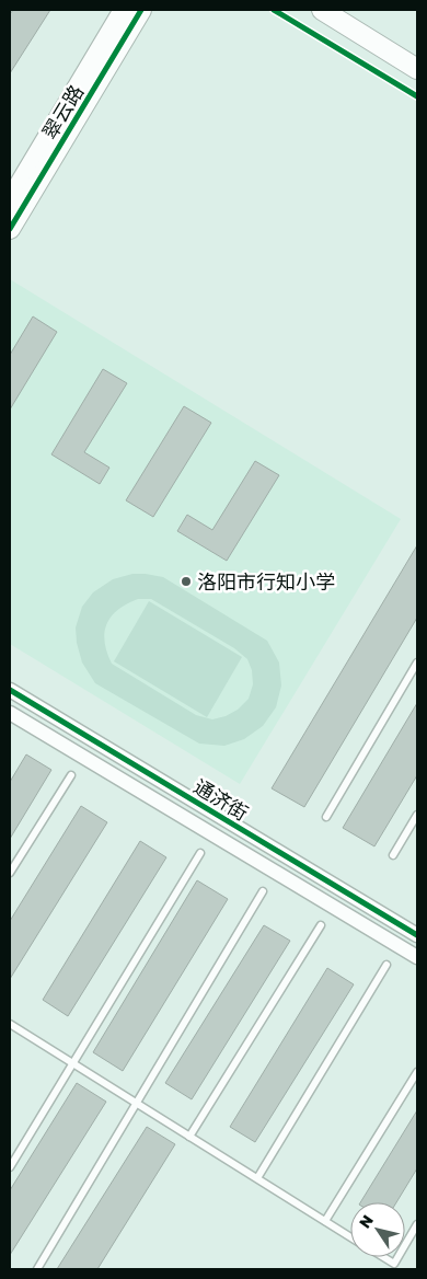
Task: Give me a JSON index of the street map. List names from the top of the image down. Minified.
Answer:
{"streets":{"street":["翠云路","通济街"]},"places":["洛阳市行知小学"],"north":"top left"}
